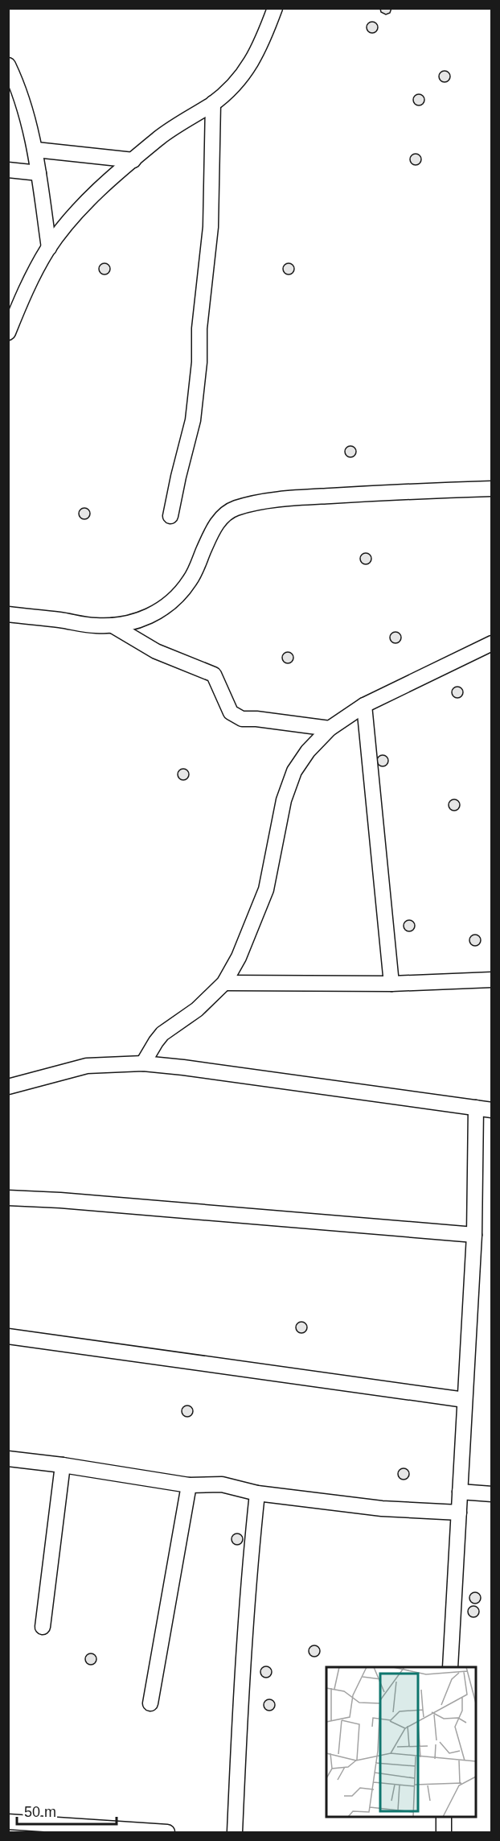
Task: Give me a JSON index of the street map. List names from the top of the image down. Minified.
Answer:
{"scale_bar":"50 m"}
